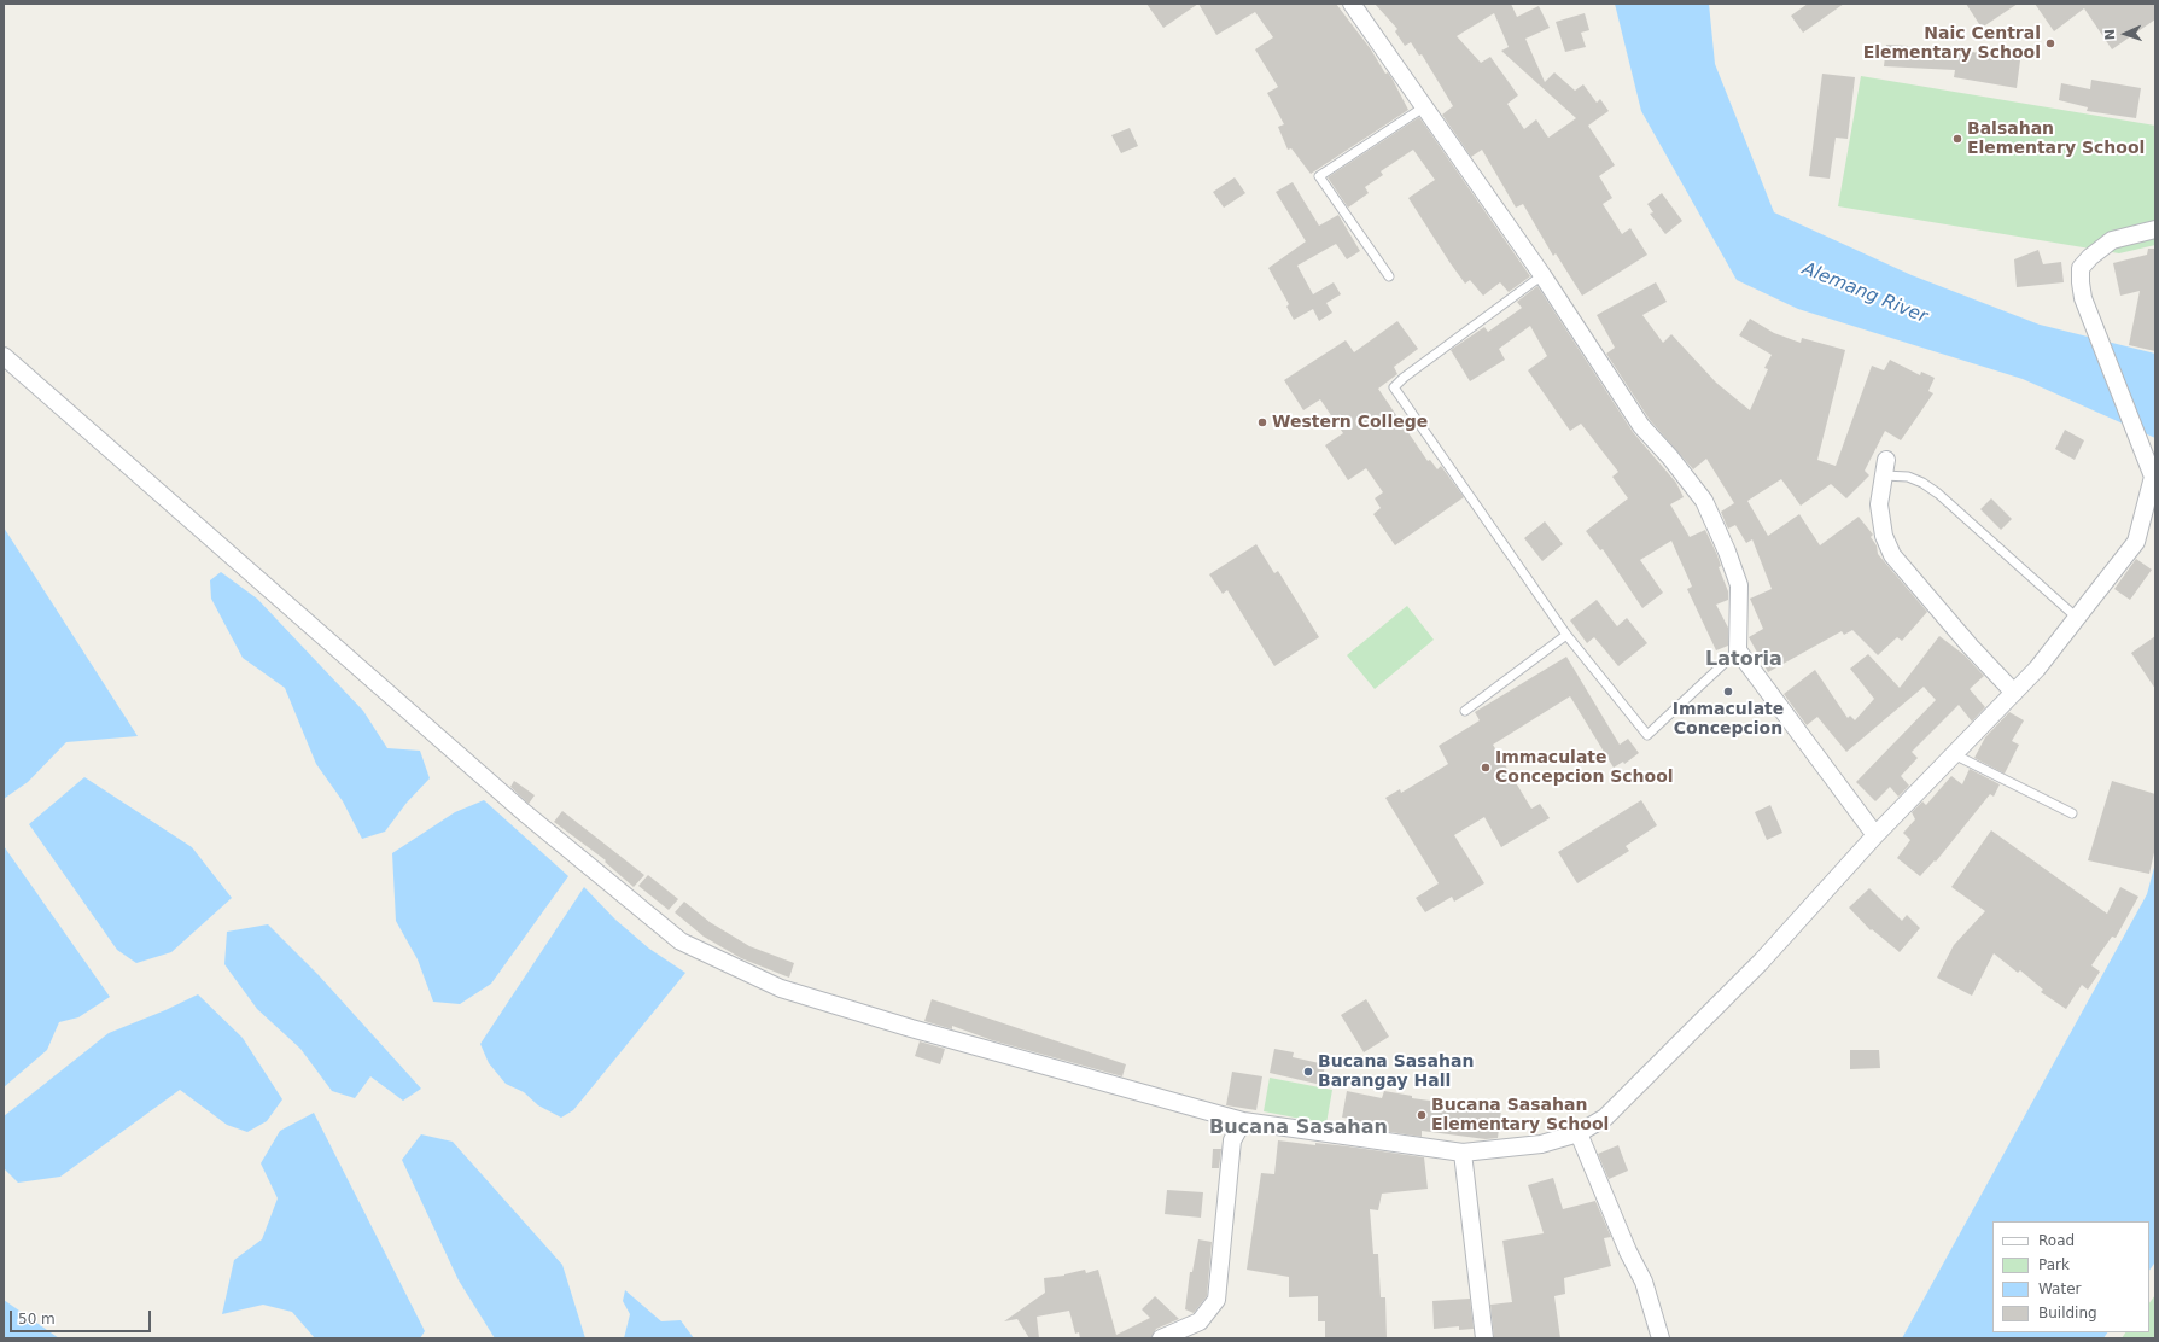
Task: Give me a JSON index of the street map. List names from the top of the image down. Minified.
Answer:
{"districts":["Latoria","Bucana Sasahan"],"water":["Alemang River"],"places":["Naic Central Elementary School","Balsahan Elementary School","Western College","Immaculate Concepcion","Immaculate Concepcion School","Bucana Sasahan Barangay Hall","Bucana Sasahan Elementary School"],"legend":["Road","Park","Water","Building"],"scale_bar":"50 m","north":"left"}
